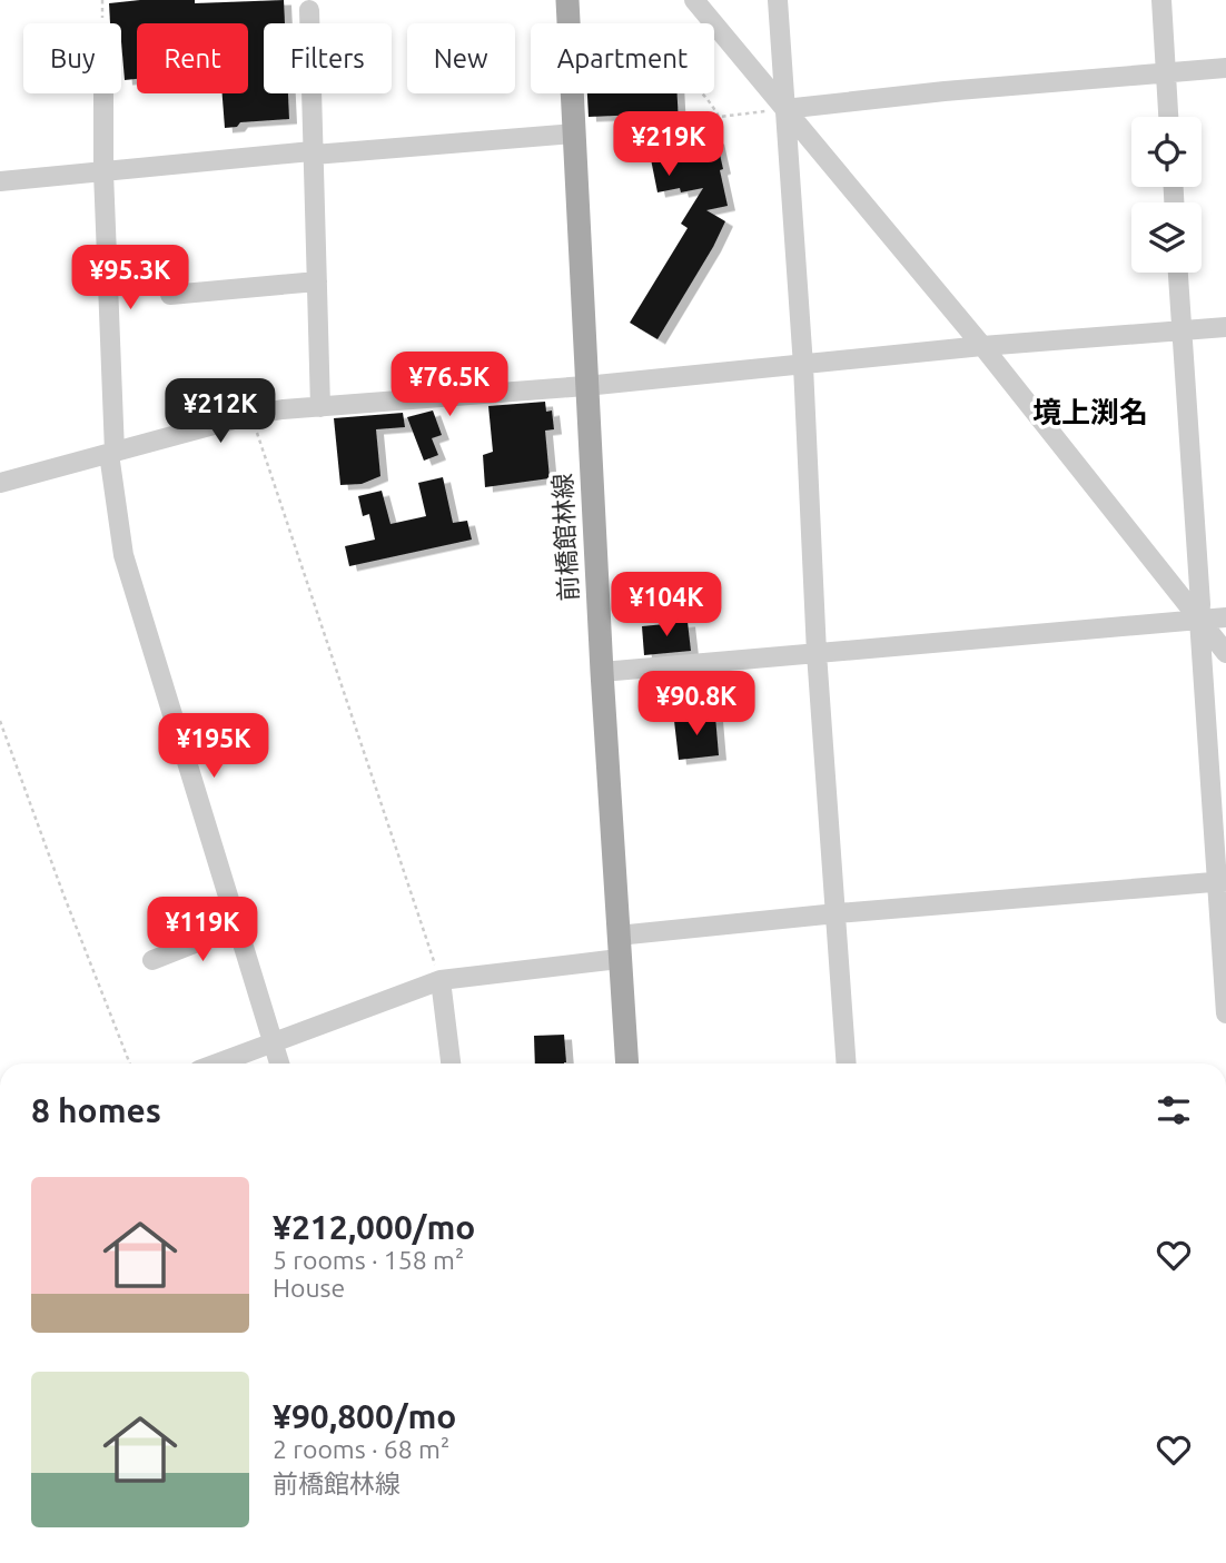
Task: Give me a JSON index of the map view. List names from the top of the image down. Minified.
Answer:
{"streets":{"main road":["前橋館林線"]},"districts":["境上渕名"],"page":{"chip":["Buy","Rent","Filters","New","Apartment"],"price":["¥219K","¥95.3K","¥76.5K","¥212K","¥104K","¥90.8K","¥195K","¥119K"],"heading":"8 homes","list":[{"name":"¥212,000/mo","note":"5 rooms · 158 m² · House"},{"name":"¥90,800/mo","note":"2 rooms · 68 m² · 前橋館林線"}]}}
